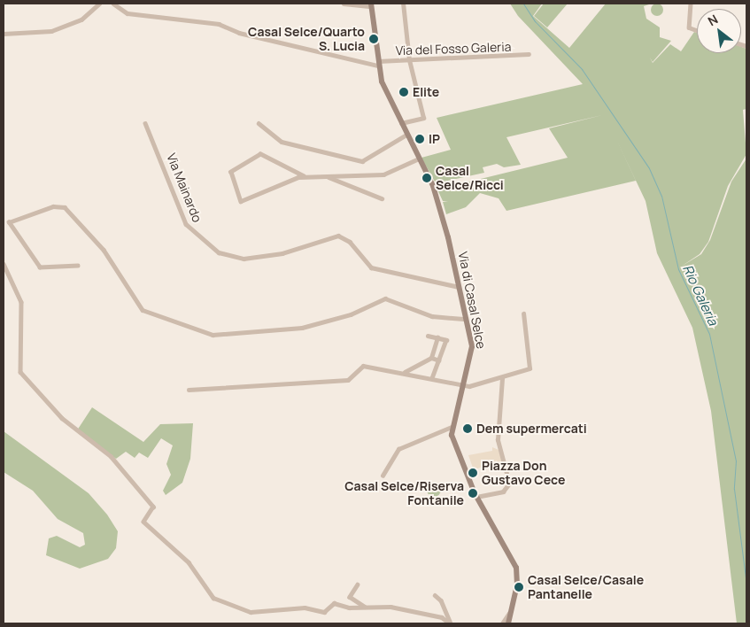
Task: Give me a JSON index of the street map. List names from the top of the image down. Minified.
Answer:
{"streets":{"main road":["Via di Casal Selce"],"street":["Via del Fosso Galeria","Via Mainardo"]},"crossings":[["Via del Fosso Galeria","Via di Casal Selce"],["Via Mainardo","Via di Casal Selce"]],"water":["Rio Galeria"],"places":["Casal Selce/Quarto S. Lucia","Elite","IP","Casal Selce/Ricci","Dem supermercati","Piazza Don Gustavo Cece","Casal Selce/Riserva Fontanile","Casal Selce/Casale Pantanelle"],"north":"top left"}
